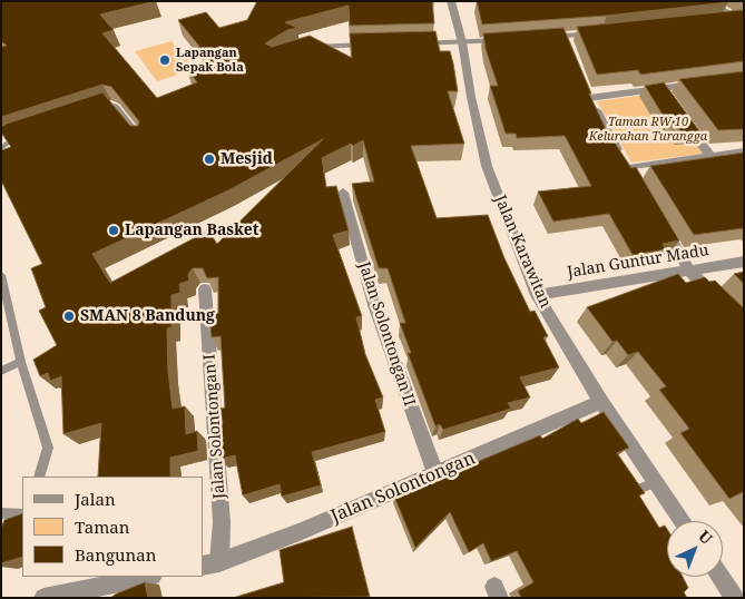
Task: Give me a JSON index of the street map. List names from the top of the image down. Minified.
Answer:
{"streets":{"street":["Jalan Karawitan","Jalan Guntur Madu","Jalan Solontongan II","Jalan Solontongan I","Jalan Solontongan"]},"crossings":[["Jalan Karawitan","Jalan Guntur Madu"],["Jalan Karawitan","Jalan Solontongan"],["Jalan Solontongan II","Jalan Solontongan"],["Jalan Solontongan I","Jalan Solontongan"]],"parks":["Taman RW 10 Kelurahan Turangga"],"places":["Lapangan Sepak Bola","Mesjid","Lapangan Basket","SMAN 8 Bandung"],"legend":["Jalan","Taman","Bangunan"],"north":"top right"}
